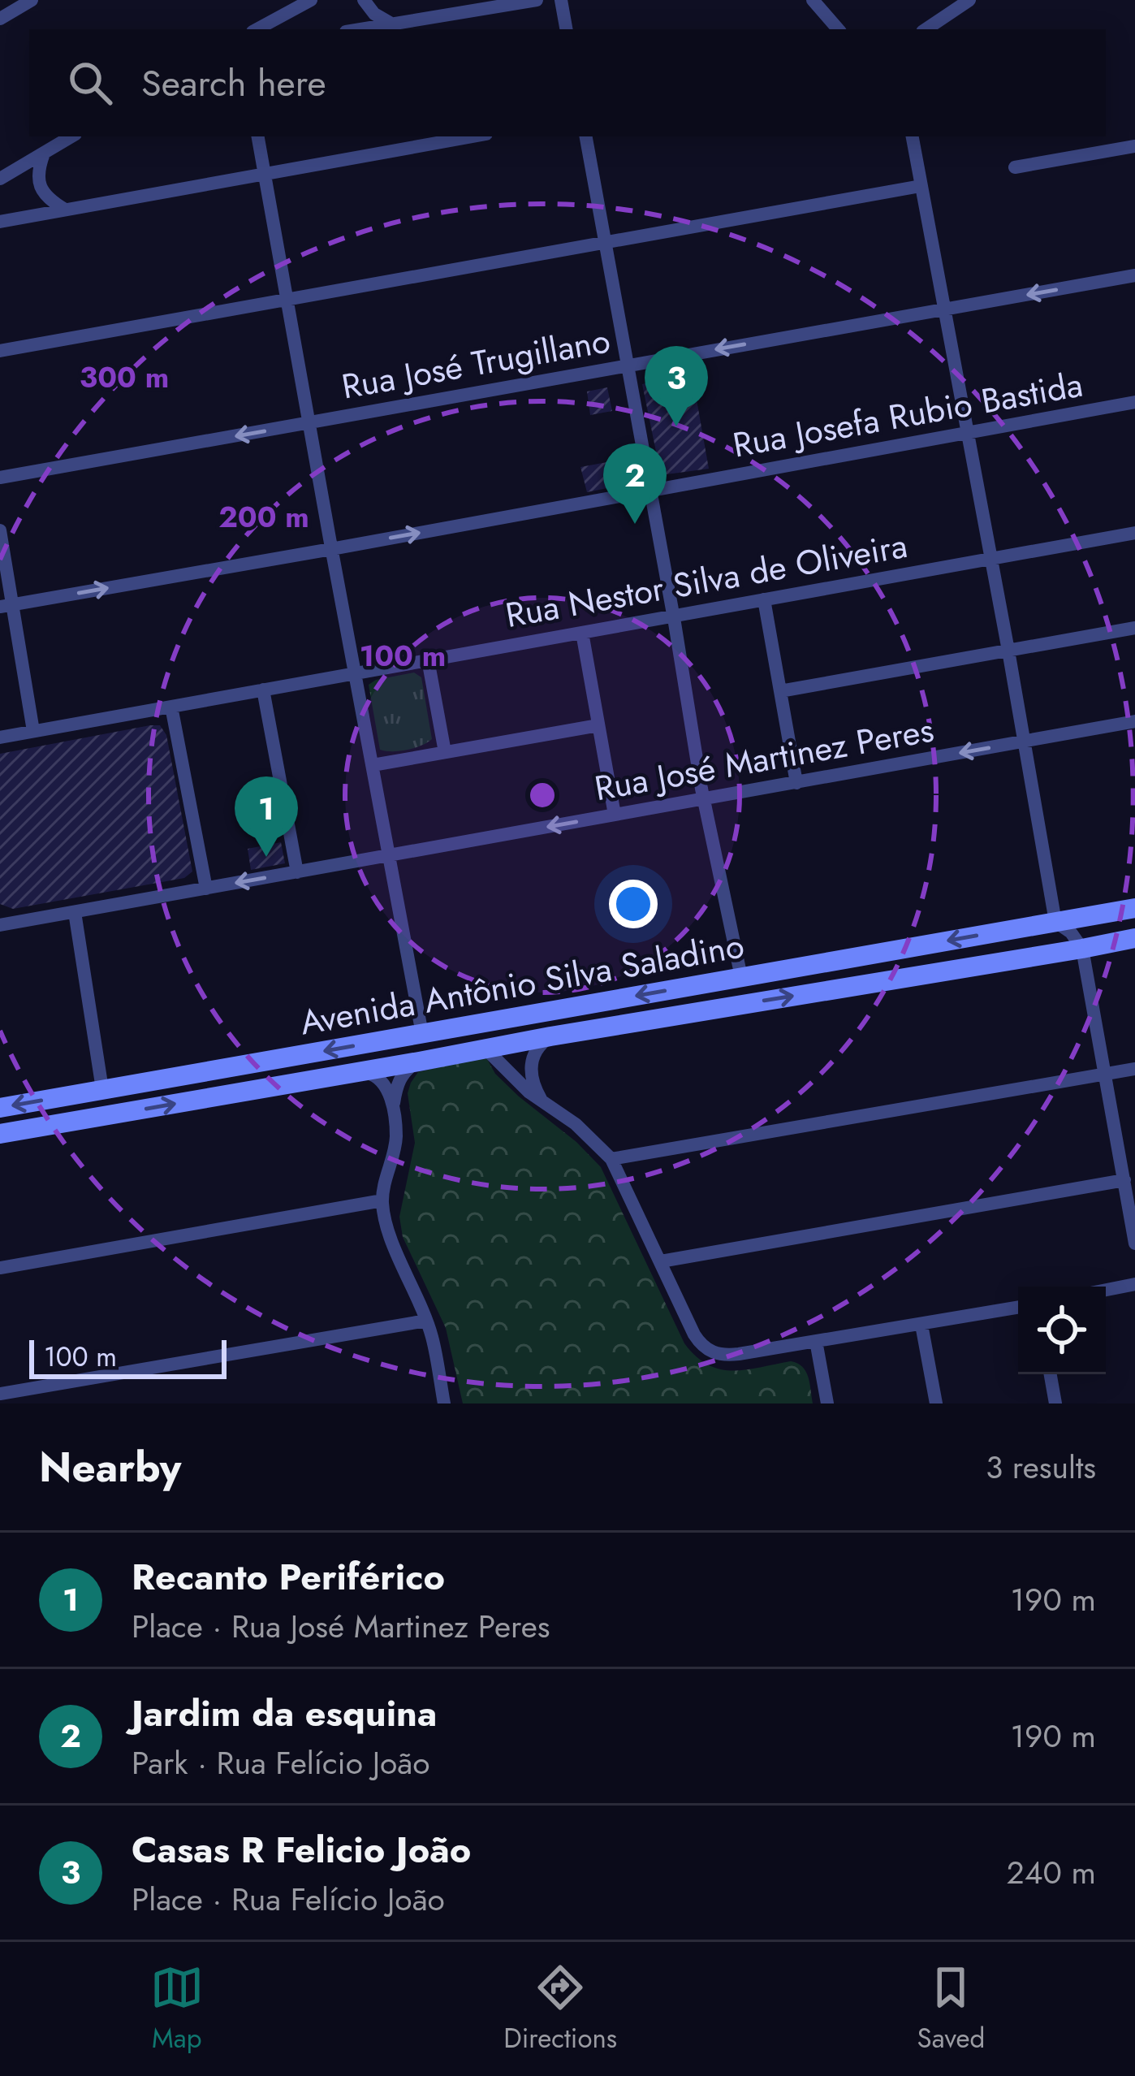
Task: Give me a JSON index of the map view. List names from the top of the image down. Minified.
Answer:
{"streets":{"main road":["Avenida Antônio Silva Saladino"],"street":["Rua José Trugillano","Rua Josefa Rubio Bastida","Rua Nestor Silva de Oliveira","Rua José Martinez Peres"]},"one_way":["Rua José Trugillano","Rua Josefa Rubio Bastida"],"scale_bar":"100 m","page":{"search":"Search here","pins":["3","2","1"],"scale":"100 m","heading":["Nearby","3 results"],"list":[{"mark":"1","name":"Recanto Periférico","note":"Place · Rua José Martinez Peres","value":"190 m"},{"mark":"2","name":"Jardim da esquina","note":"Park · Rua Felício João","value":"190 m"},{"mark":"3","name":"Casas R Felicio João","note":"Place · Rua Felício João","value":"240 m"}],"nav":["Map","Directions","Saved"]},"rings":["300 m","200 m","100 m"]}
